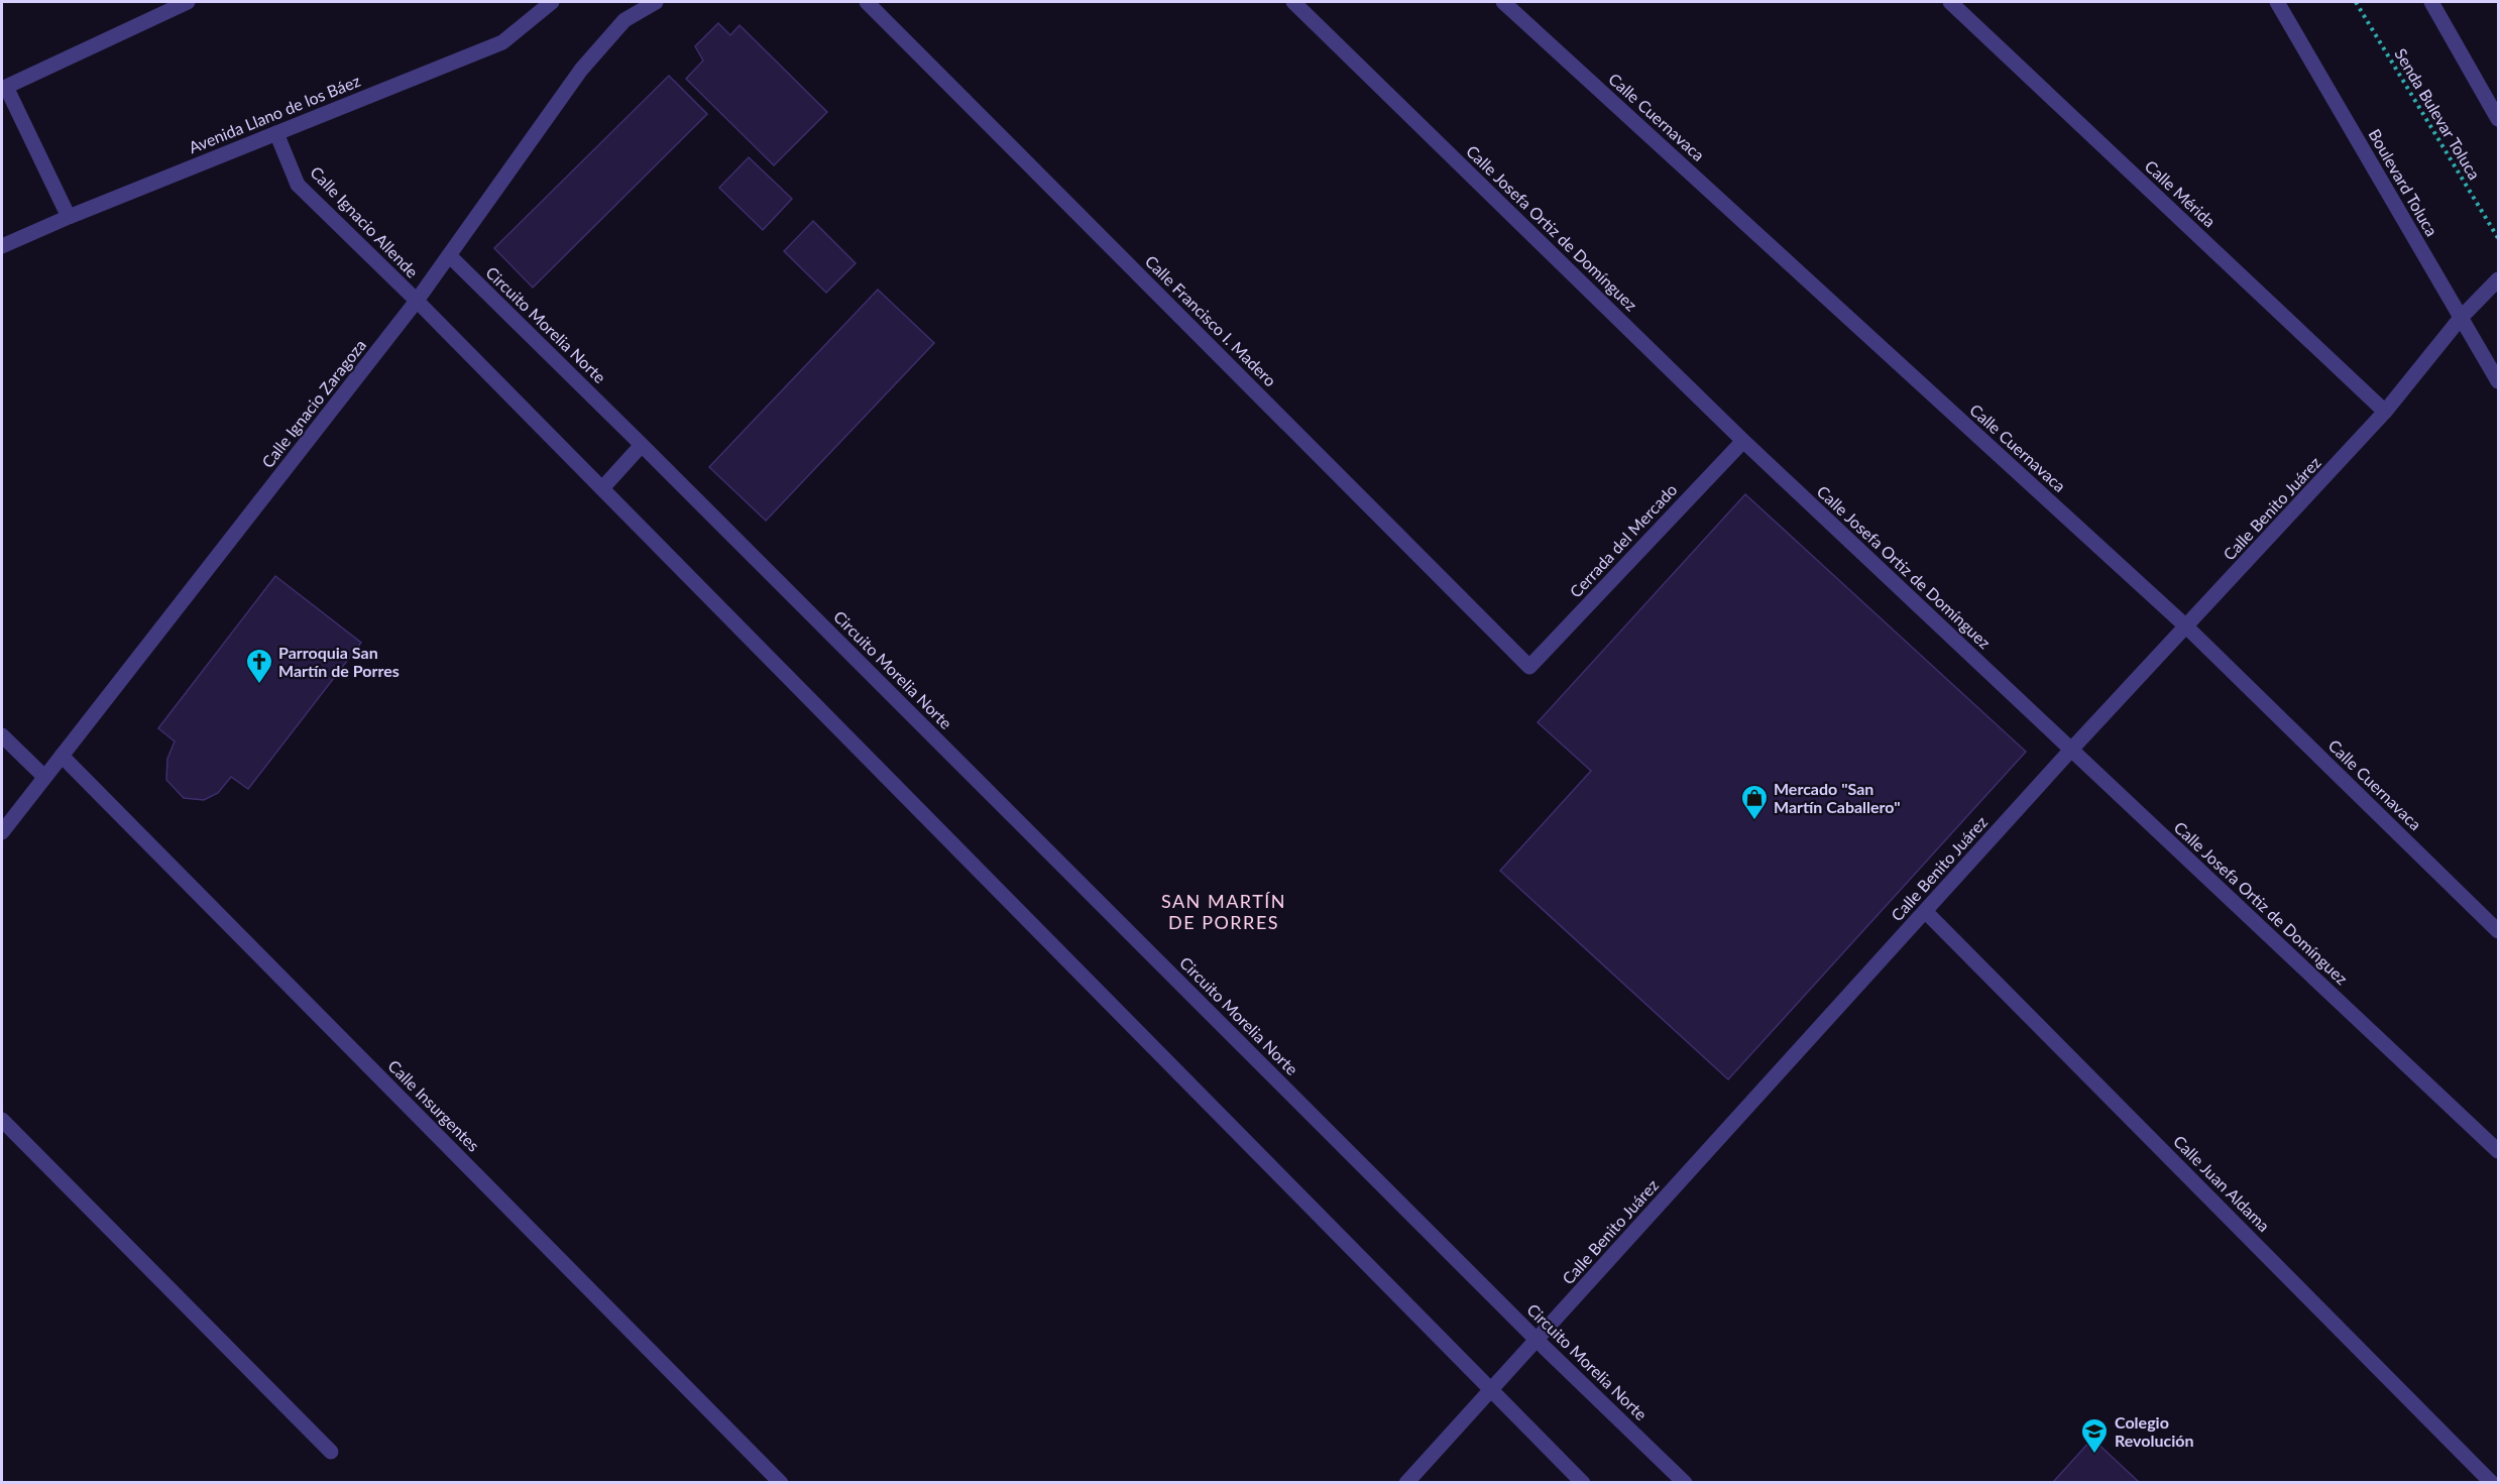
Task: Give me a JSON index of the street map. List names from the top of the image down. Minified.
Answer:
{"streets":{"street":["Avenida Llano de los Báez","Calle Cuernavaca","Boulevard Toluca","Calle Mérida","Calle Ignacio Allende","Calle Josefa Ortiz de Domínguez","Calle Francisco I. Madero","Circuito Morelia Norte","Calle Ignacio Zaragoza","Calle Benito Juárez","Cerrada del Mercado","Calle Insurgentes","Calle Juan Aldama"],"path":["Senda Bulevar Toluca"]},"crossings":[["Avenida Llano de los Báez","Calle Ignacio Allende"],["Calle Cuernavaca","Calle Benito Juárez"],["Boulevard Toluca","Calle Benito Juárez"],["Calle Mérida","Calle Benito Juárez"],["Calle Ignacio Allende","Calle Ignacio Zaragoza"],["Calle Josefa Ortiz de Domínguez","Calle Benito Juárez"],["Calle Josefa Ortiz de Domínguez","Cerrada del Mercado"],["Calle Francisco I. Madero","Cerrada del Mercado"],["Circuito Morelia Norte","Calle Ignacio Zaragoza"],["Circuito Morelia Norte","Calle Benito Juárez"],["Calle Ignacio Zaragoza","Calle Insurgentes"],["Calle Benito Juárez","Calle Juan Aldama"]],"districts":["SAN MARTÍN DE PORRES"],"places":{"church":["Parroquia San Martín de Porres"],"shop":["Mercado \"San Martín Caballero\""],"school or university":["Colegio Revolución"]}}
